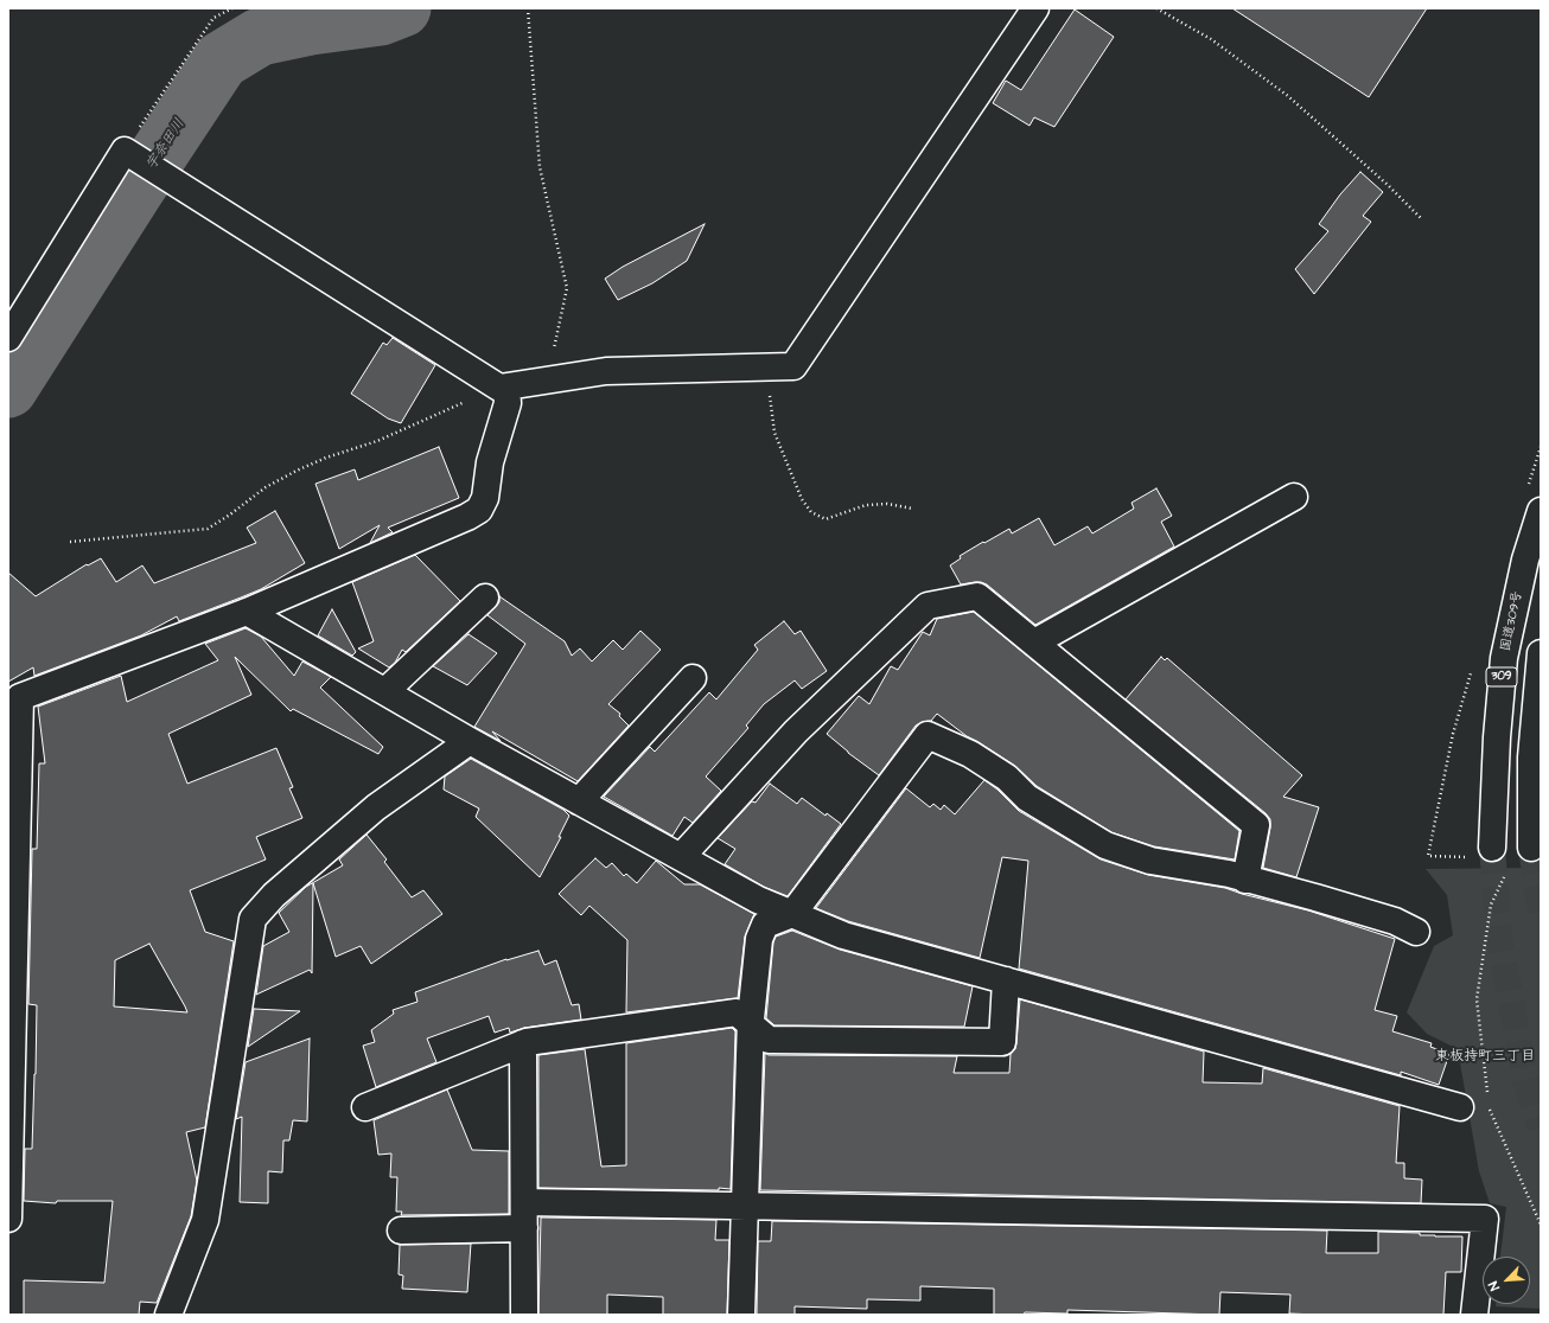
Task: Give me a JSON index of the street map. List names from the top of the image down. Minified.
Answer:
{"streets":{"main road":["国道309号","309"]},"districts":["東板持町三丁目"],"water":["宇奈田川"],"north":"bottom left"}
